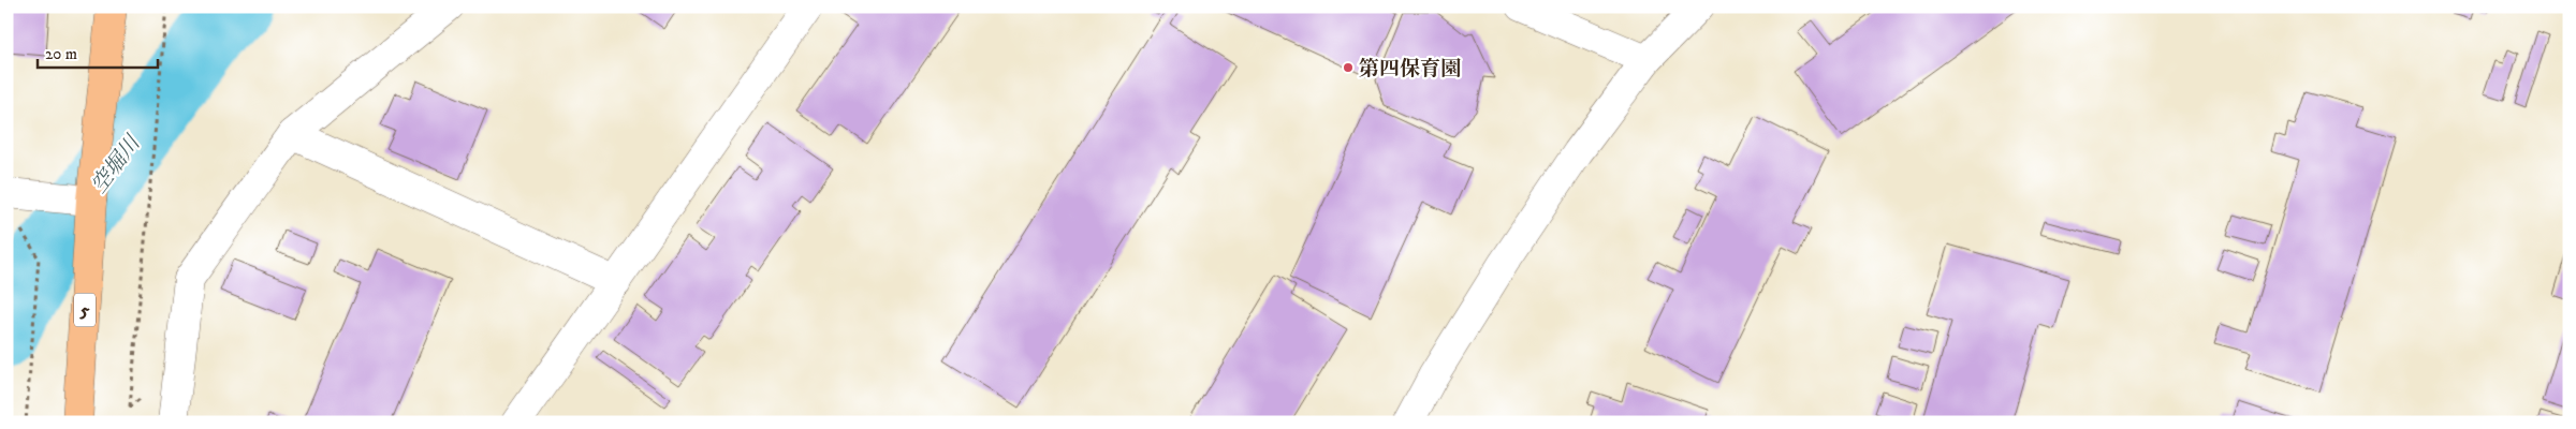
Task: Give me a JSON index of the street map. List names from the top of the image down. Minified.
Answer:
{"streets":{"main road":["5"]},"water":["空堀川"],"places":["第四保育園"],"scale_bar":"20 m"}
